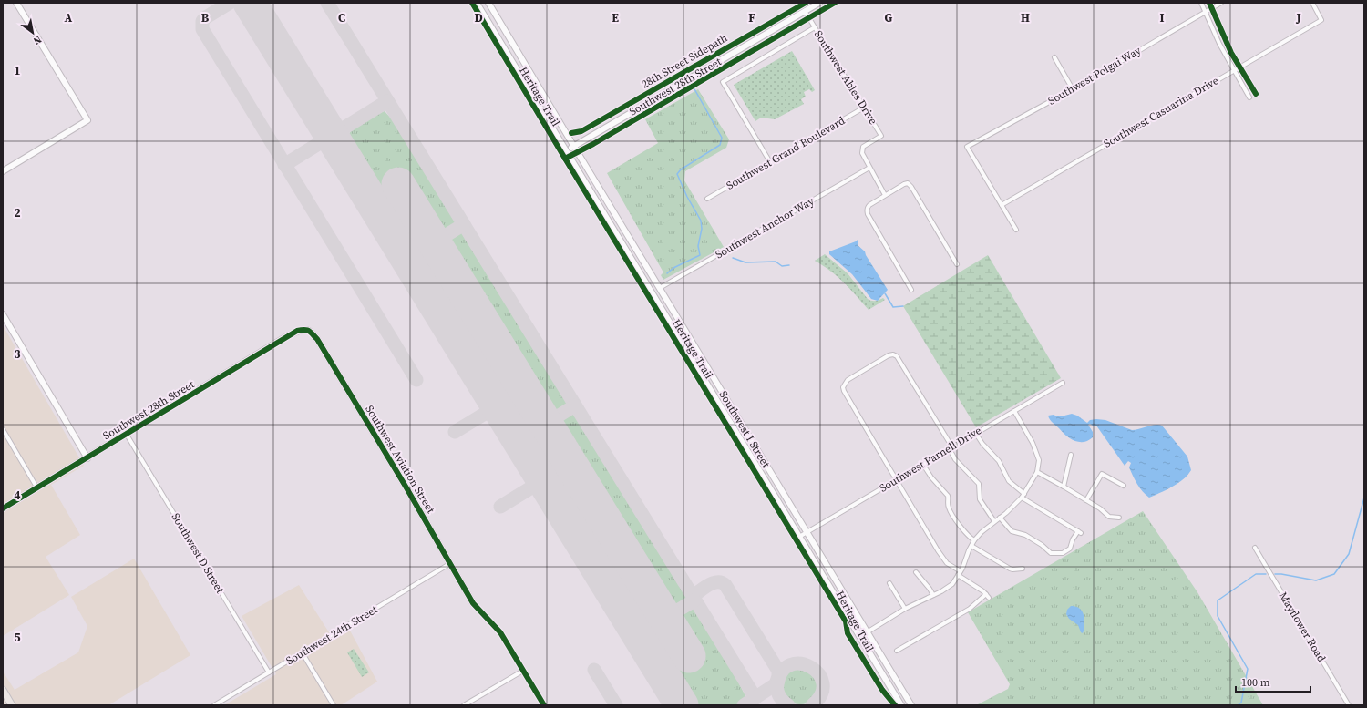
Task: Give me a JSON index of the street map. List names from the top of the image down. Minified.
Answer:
{"streets":{"main road":["Southwest 28th Street","Southwest I Street","Southwest Aviation Street"],"street":["Southwest Poigai Way","Southwest Ables Drive","Southwest Casuarina Drive","Southwest Grand Boulevard","Southwest Anchor Way","Southwest Parnell Drive","Southwest D Street","Mayflower Road","Southwest 24th Street"],"cycle path":["28th Street Sidepath","Heritage Trail"]},"crossings":[["Southwest Poigai Way","Southwest Casuarina Drive"],["Southwest Ables Drive","Southwest 28th Street"],["Southwest Ables Drive","Southwest Grand Boulevard"],["Southwest Ables Drive","Southwest Anchor Way"],["Southwest 28th Street","Southwest I Street"],["Southwest 28th Street","Southwest Aviation Street"],["Southwest 28th Street","Southwest D Street"],["Southwest Anchor Way","Southwest I Street"],["Southwest I Street","Southwest Parnell Drive"],["Southwest Aviation Street","Southwest 24th Street"],["Southwest D Street","Southwest 24th Street"]],"scale_bar":"100 m","north":"bottom right","grid":{"columns":["A","B","C","D","E","F","G","H","I","J"],"rows":["1","2","3","4","5"]}}
